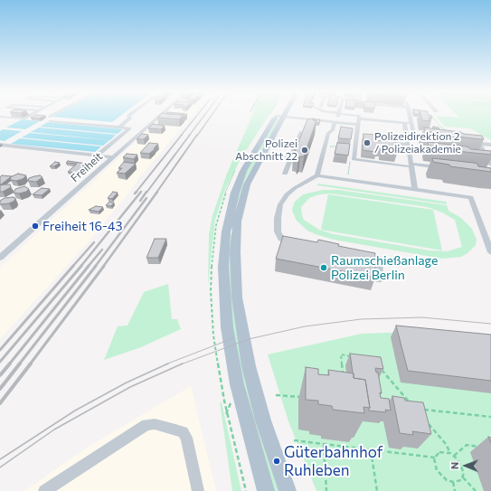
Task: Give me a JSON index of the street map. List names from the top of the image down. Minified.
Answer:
{"streets":{"street":["Freiheit"]},"places":["Polizeidirektion 2 / Polizeiakademie","Polizei Abschnitt 22","Freiheit 16-43","Raumschießanlage Polizei Berlin","Güterbahnhof Ruhleben"],"north":"left"}
